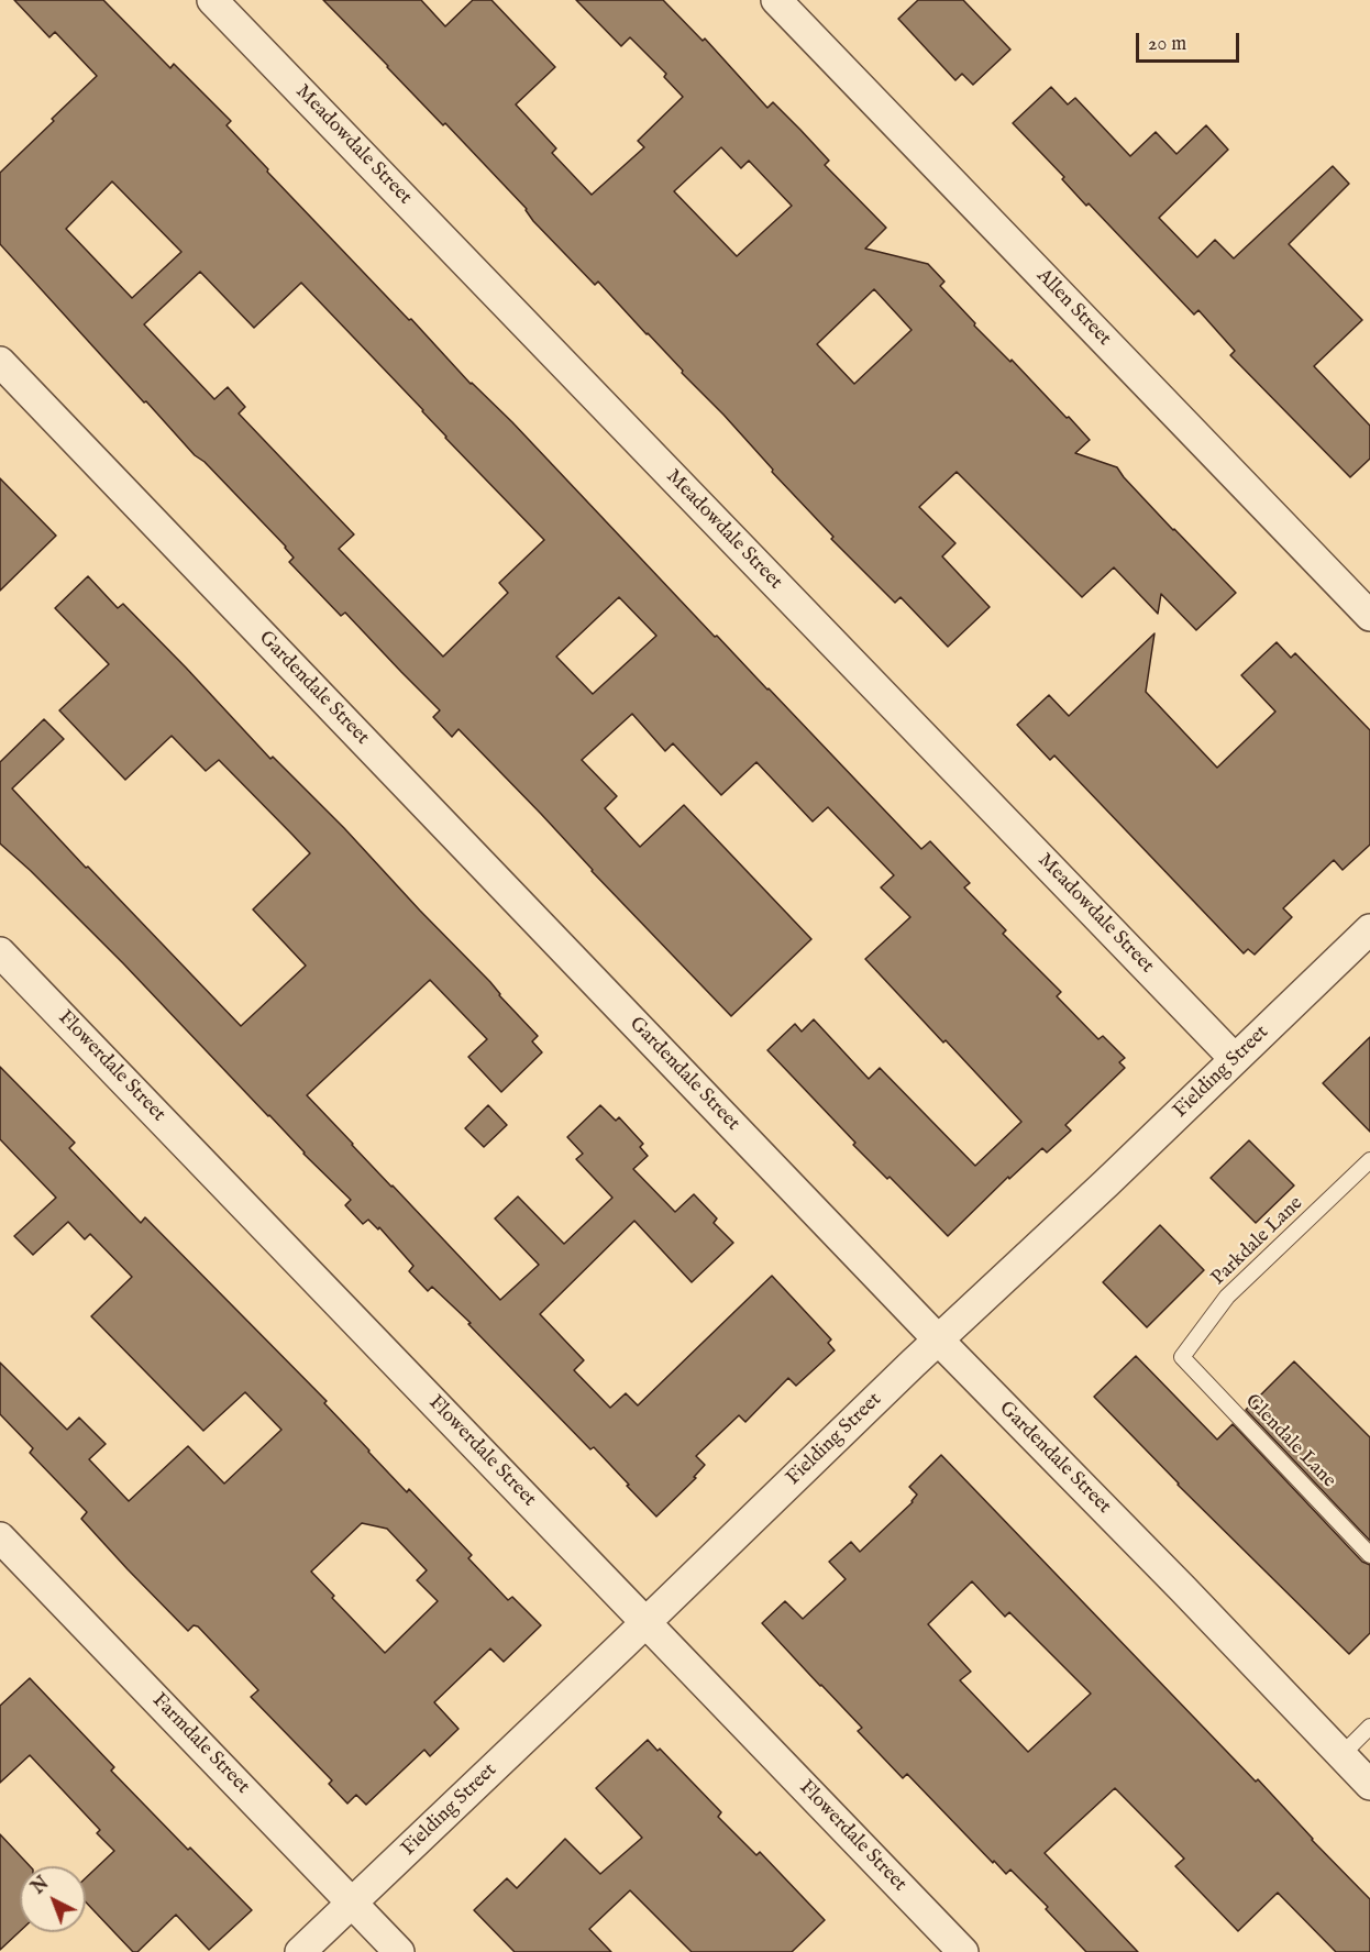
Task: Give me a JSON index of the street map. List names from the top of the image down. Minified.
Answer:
{"streets":{"street":["Meadowdale Street","Allen Street","Gardendale Street","Flowerdale Street","Fielding Street","Farmdale Street"],"lane":["Parkdale Lane","Glendale Lane"]},"crossings":[["Meadowdale Street","Fielding Street"],["Gardendale Street","Fielding Street"],["Flowerdale Street","Fielding Street"],["Fielding Street","Farmdale Street"],["Parkdale Lane","Glendale Lane"]],"scale_bar":"20 m","north":"top left"}
